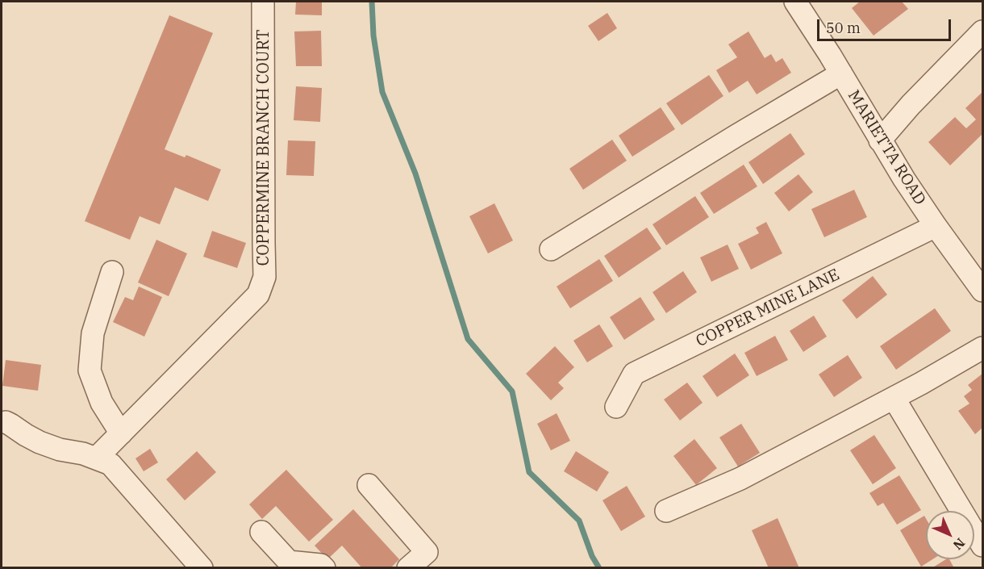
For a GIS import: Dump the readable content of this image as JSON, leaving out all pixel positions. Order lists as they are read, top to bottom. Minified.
{"streets":{"street":["COPPERMINE BRANCH COURT","MARIETTA ROAD","COPPER MINE LANE"]},"crossings":[["MARIETTA ROAD","COPPER MINE LANE"]],"scale_bar":"50 m","north":"bottom right"}
